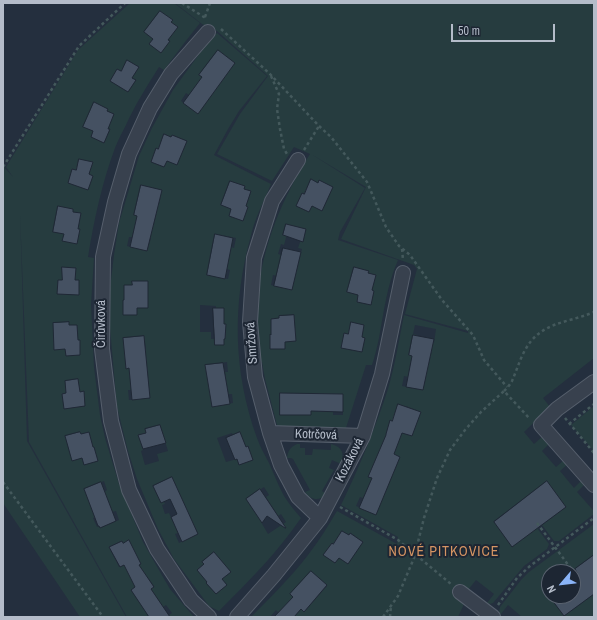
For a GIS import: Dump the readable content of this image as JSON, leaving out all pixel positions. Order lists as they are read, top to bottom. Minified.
{"streets":{"street":["Čirůvková","Smržová","Kotrčová","Kozáková"]},"crossings":[["Smržová","Kotrčová"],["Smržová","Kozáková"],["Kotrčová","Kozáková"]],"districts":["NOVÉ PITKOVICE"],"scale_bar":"50 m","north":"bottom left"}
